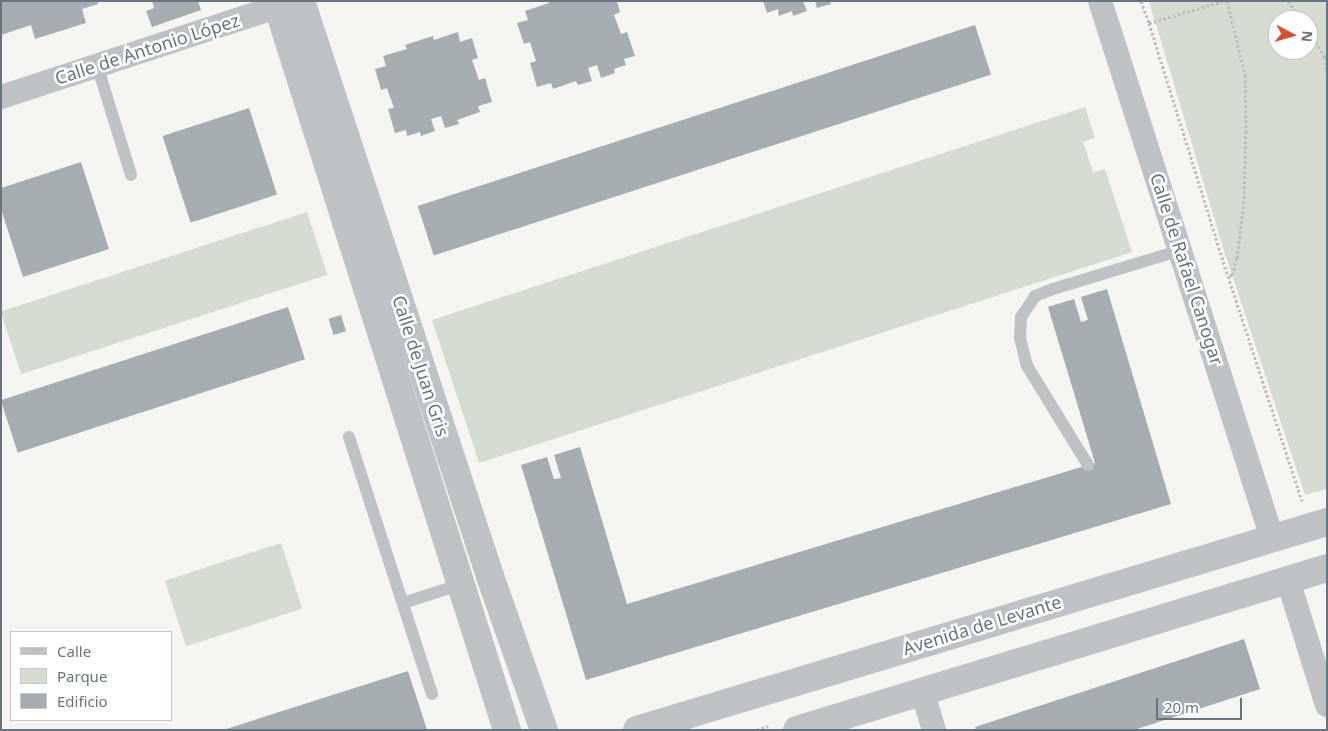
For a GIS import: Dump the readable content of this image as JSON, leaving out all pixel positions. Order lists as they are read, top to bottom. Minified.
{"streets":{"street":["Calle de Antonio López","Calle de Rafael Canogar","Calle de Juan Gris","Avenida de Levante"]},"crossings":[["Calle de Antonio López","Calle de Juan Gris"],["Calle de Rafael Canogar","Avenida de Levante"]],"legend":["Calle","Parque","Edificio"],"scale_bar":"20 m","north":"right"}
